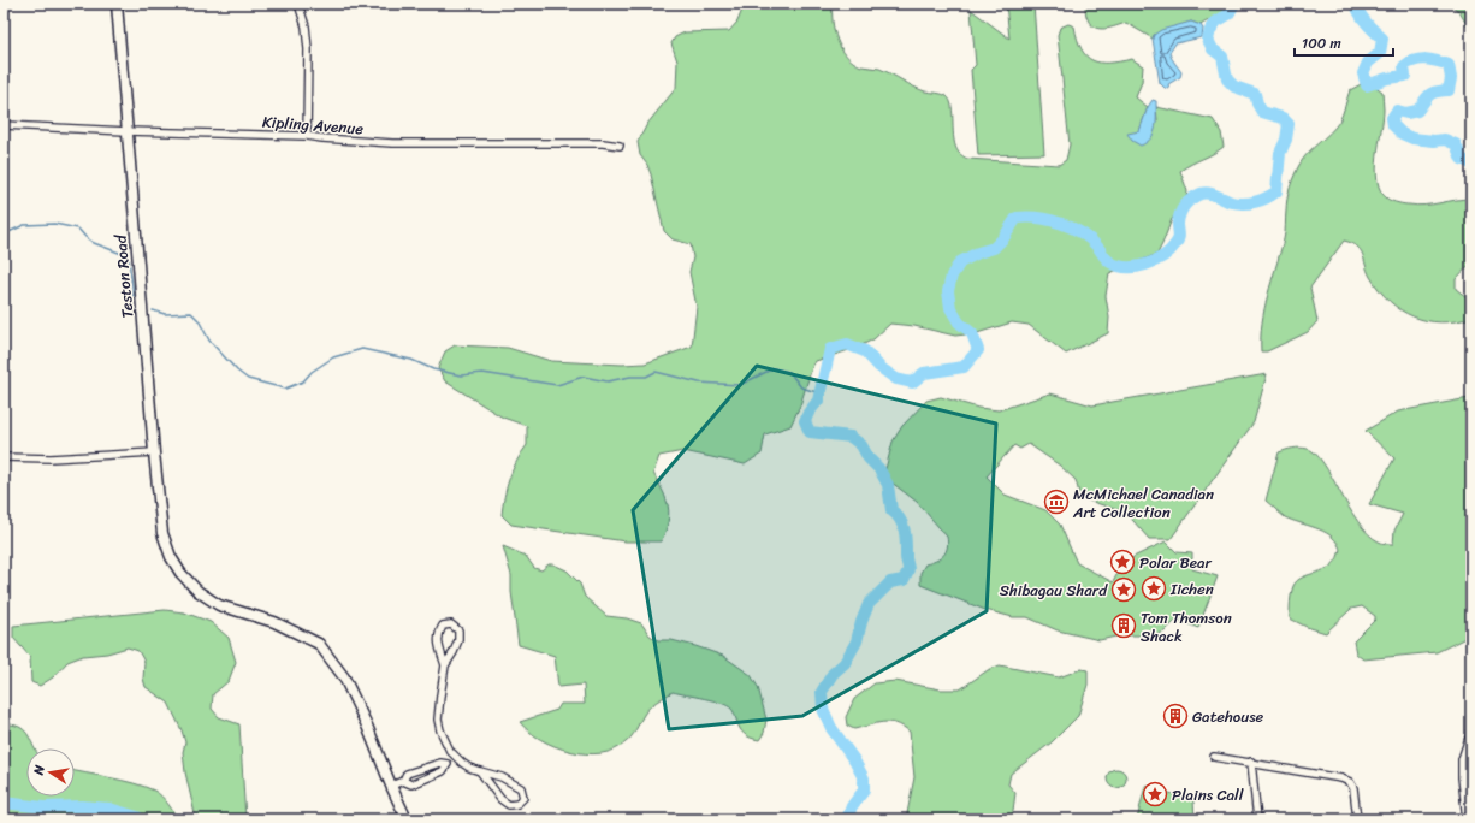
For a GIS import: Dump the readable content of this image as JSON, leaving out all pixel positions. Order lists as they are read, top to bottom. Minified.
{"streets":{"street":["Kipling Avenue","Teston Road"]},"crossings":[["Kipling Avenue","Teston Road"]],"places":{"museum":["McMichael Canadian Art Collection"],"place":["Polar Bear","Iichen","Shibagau Shard","Plains Call"],"building":["Tom Thomson Shack","Gatehouse"]},"scale_bar":"100 m","north":"left"}
